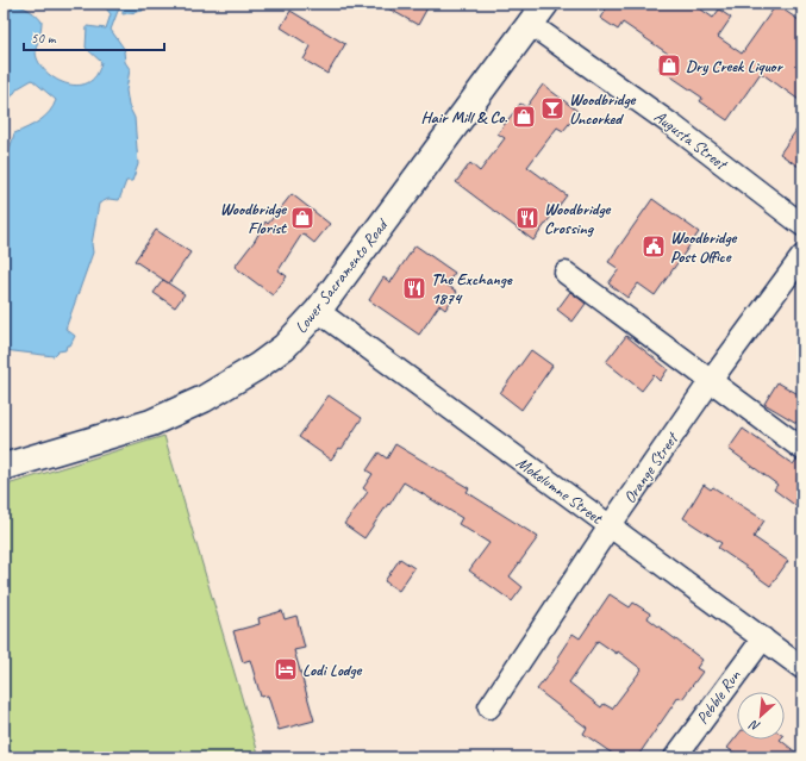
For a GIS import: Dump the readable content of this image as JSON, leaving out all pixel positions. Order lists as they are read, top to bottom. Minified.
{"streets":{"main road":["Lower Sacramento Road"],"street":["Augusta Street","Orange Street","Mokelumne Street","Pebble Run"]},"crossings":[["Augusta Street","Lower Sacramento Road"],["Lower Sacramento Road","Mokelumne Street"],["Orange Street","Mokelumne Street"],["Mokelumne Street","Pebble Run"]],"places":{"shop":["Dry Creek Liquor","Hair Mill & Co.","Woodbridge Florist"],"bar":["Woodbridge Uncorked"],"restaurant":["Woodbridge Crossing","The Exchange 1874"],"public building":["Woodbridge Post Office"],"hotel":["Lodi Lodge"]},"scale_bar":"50 m","north":"bottom left"}
